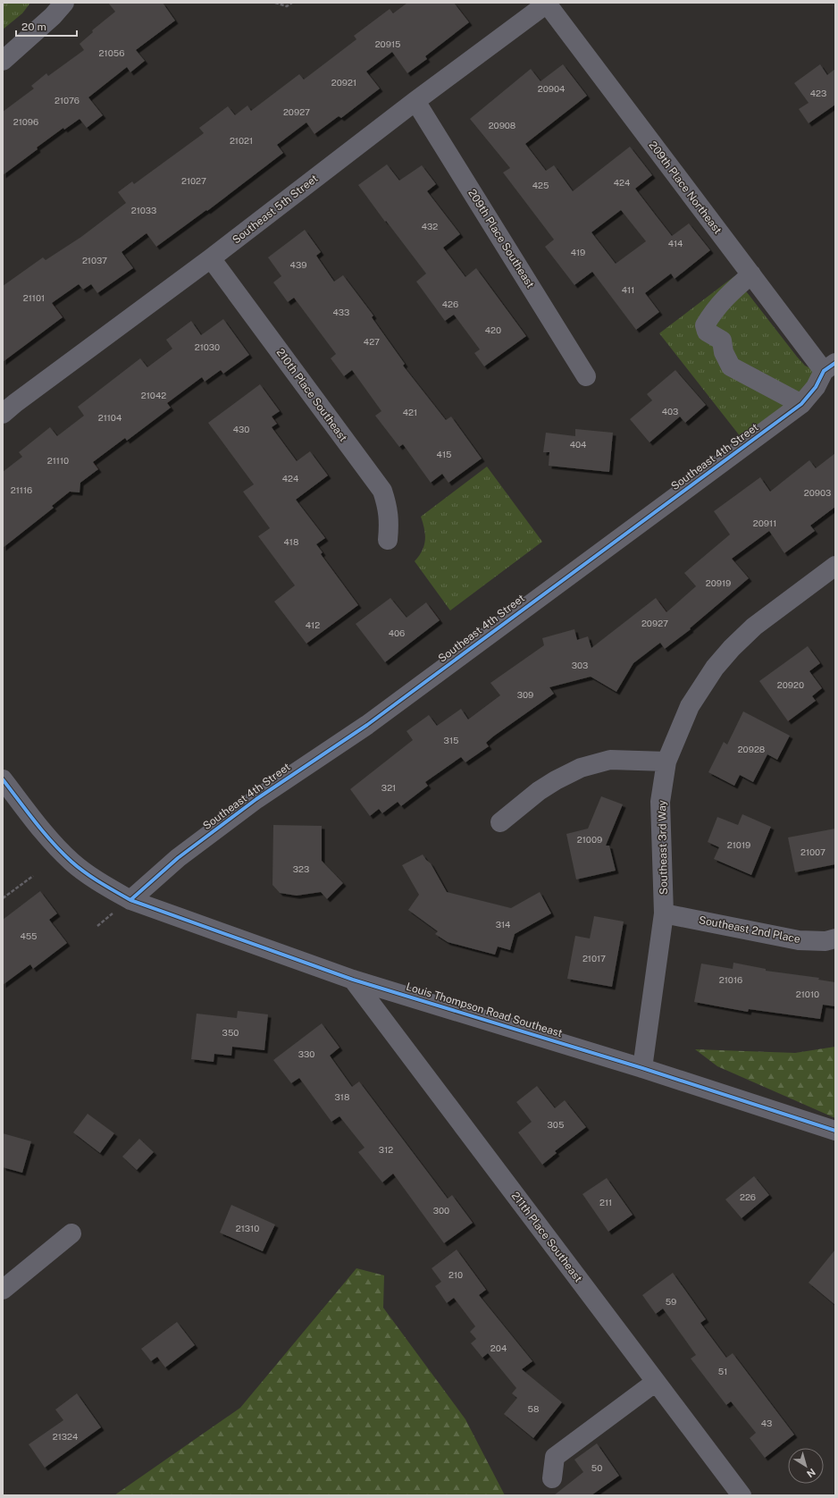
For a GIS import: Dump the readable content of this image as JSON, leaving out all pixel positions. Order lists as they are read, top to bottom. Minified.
{"streets":{"street":["209th Place Northeast","Southeast 5th Street","209th Place Southeast","210th Place Southeast","Southeast 4th Street","Southeast 3rd Way","Southeast 2nd Place","Louis Thompson Road Southeast","211th Place Southeast"]},"crossings":[["209th Place Northeast","Southeast 5th Street"],["209th Place Northeast","Southeast 4th Street"],["Southeast 5th Street","209th Place Southeast"],["Southeast 5th Street","210th Place Southeast"],["Southeast 4th Street","Louis Thompson Road Southeast"],["Southeast 3rd Way","Southeast 2nd Place"],["Southeast 3rd Way","Louis Thompson Road Southeast"],["Louis Thompson Road Southeast","211th Place Southeast"]],"house_numbers":["20915","21056","20921","20904","423","21076","20927","21096","20908","21021","21027","424","425","21033","432","414","419","21037","439","411","21101","426","433","420","427","21030","21042","403","421","21104","430","404","415","21110","424","21116","20903","20911","418","20919","20927","412","406","303","20920","309","315","20928","321","21009","21019","21007","323","314","455","21017","21016","21010","350","330","318","305","312","226","211","300","21310","210","59","204","51","58","43","21324","50"],"scale_bar":"20 m","north":"bottom right"}
